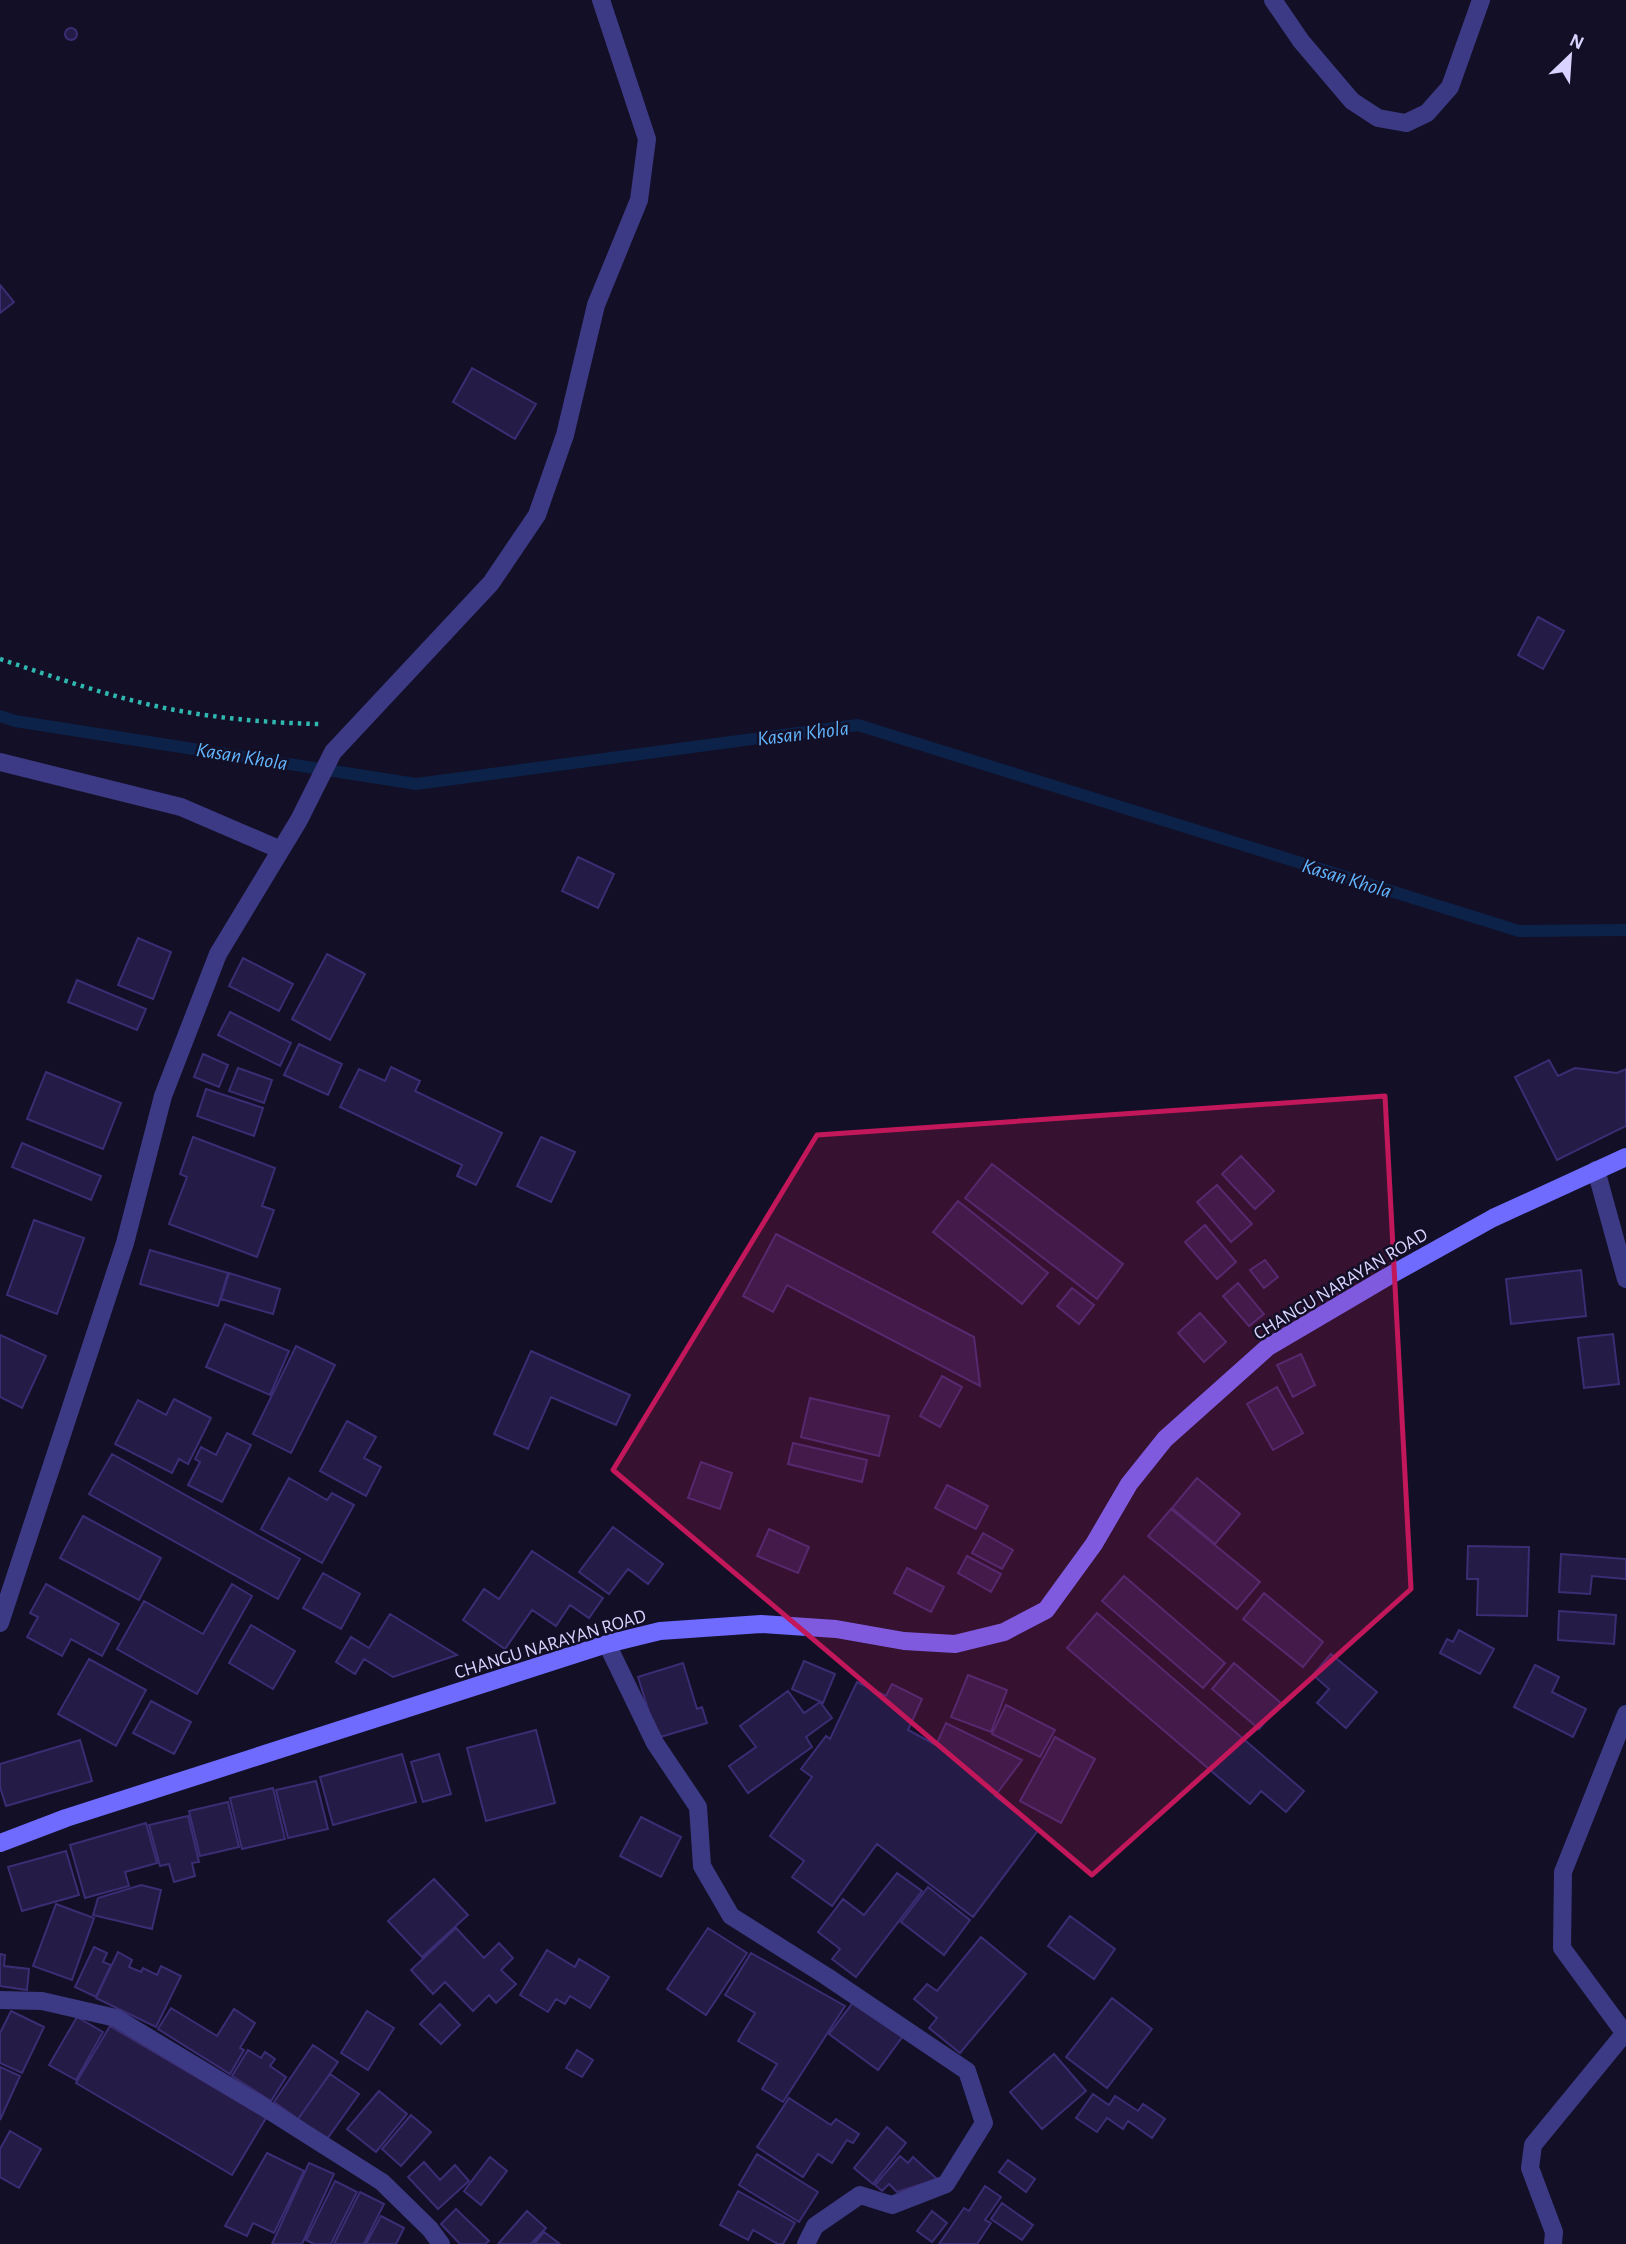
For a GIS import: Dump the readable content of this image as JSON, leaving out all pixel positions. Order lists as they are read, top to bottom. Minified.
{"streets":{"main road":["CHANGU NARAYAN ROAD"]},"water":["Kasan Khola"],"north":"top right"}
